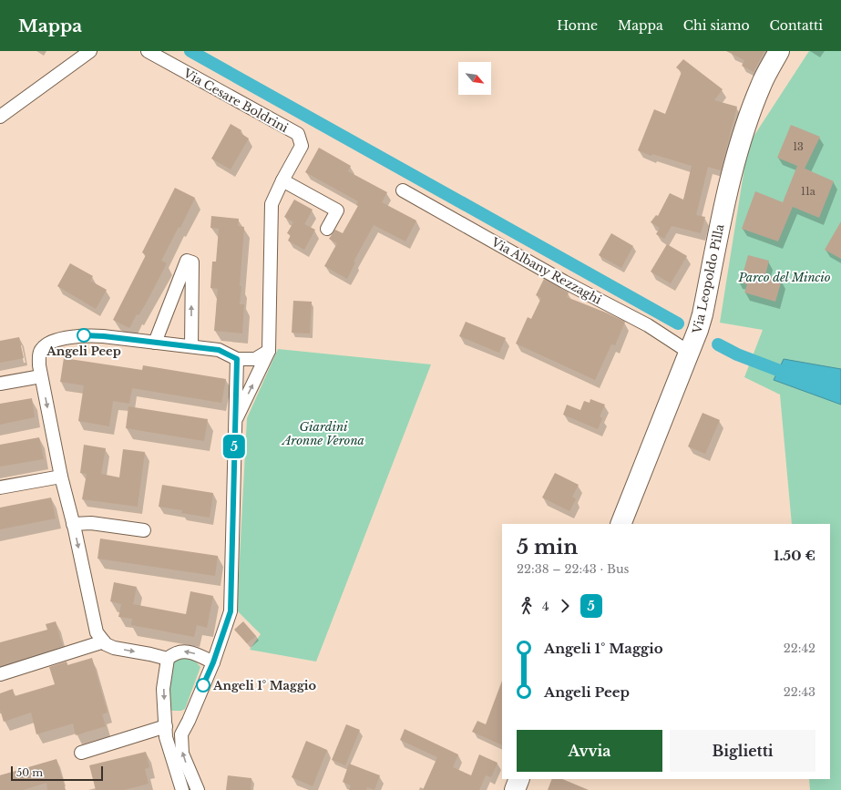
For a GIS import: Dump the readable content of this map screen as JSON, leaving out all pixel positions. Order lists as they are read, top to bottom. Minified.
{"streets":{"main road":["Via Leopoldo Pilla"],"street":["Via Cesare Boldrini","Via Albany Rezzaghi"]},"crossings":[["Via Albany Rezzaghi","Via Leopoldo Pilla"]],"parks":["Parco del Mincio","Giardini Aronne Verona"],"places":["Angeli Peep","Angeli 1° Maggio"],"lines":["bus line 5"],"house_numbers":["13","11a"],"scale_bar":"50 m","north":"bottom right","page":{"header":"Mappa","nav":["Home","Mappa","Chi siamo","Contatti"],"on_map":"5","heading":["5 min","22:38 – 22:43 · Bus","1.50 €"],"legs":["4","5"],"list":[{"name":"Angeli 1° Maggio","value":"22:42"},{"name":"Angeli Peep","value":"22:43"}],"buttons":["Avvia","Biglietti"],"scale":"50 m"}}
